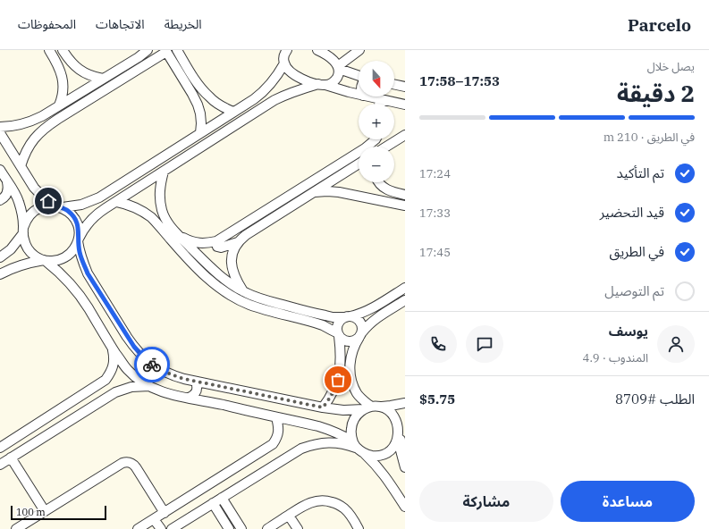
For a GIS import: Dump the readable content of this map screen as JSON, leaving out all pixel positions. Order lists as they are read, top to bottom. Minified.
{"scale_bar":"100 m","north":"bottom","page":{"header":"Parcelo","nav":["الخريطة","الاتجاهات","المحفوظات"],"heading":["2 دقيقة","يصل خلال","17:53–17:58"],"panel":["يوسف","المندوب · 4.9","الطلب #8709","$5.75"],"map_buttons":["+","−"],"bar":"في الطريق · 210 m","list":[["تم التأكيد","17:24"],["قيد التحضير","17:33"],["في الطريق","17:45"],"تم التوصيل"],"buttons":["مساعدة","مشاركة"],"scale":"100 m"}}
